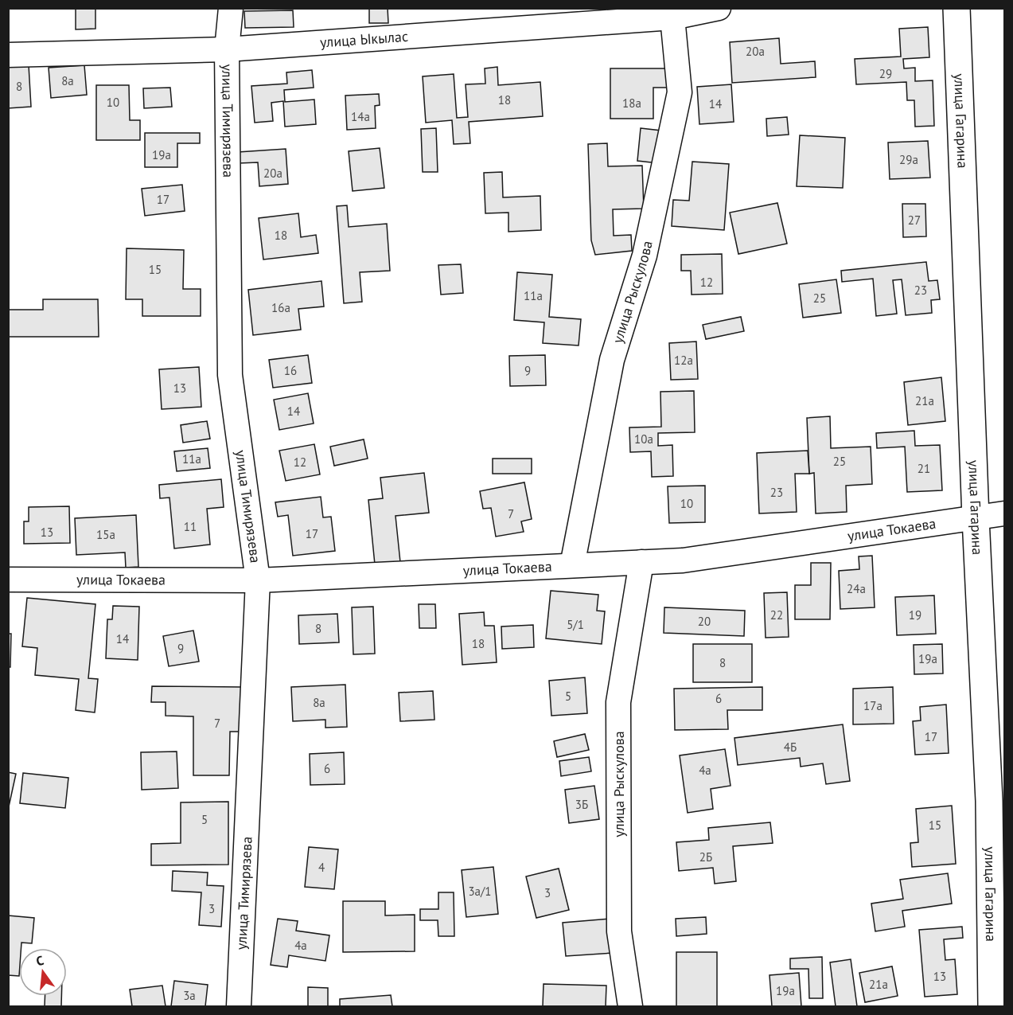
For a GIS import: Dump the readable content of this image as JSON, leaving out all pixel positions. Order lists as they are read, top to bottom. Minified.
{"streets":{"main road":["улица Гагарина"],"street":["улица Ыкылас","улица Тимирязева","улица Рыскулова","улица Токаева"]},"crossings":[["улица Ыкылас","улица Тимирязева"],["улица Ыкылас","улица Рыскулова"],["улица Гагарина","улица Токаева"],["улица Тимирязева","улица Токаева"],["улица Рыскулова","улица Токаева"]],"house_numbers":["20а","29","8а","8","18","10","18а","14","14а","19а","29а","20а","17","27","18","15","12","23","11а","25","16а","12а","16","9","13","21а","14","10а","11а","25","12","21","23","10","7","11","13","17","15а","24а","22","19","20","5/1","8","14","18","9","19а","8","5","6","8а","17а","7","17","4Б","6","4а","3Б","5","15","2Б","4","3а/1","3","3","4а","13","21а","19а","3а"],"north":"top"}
